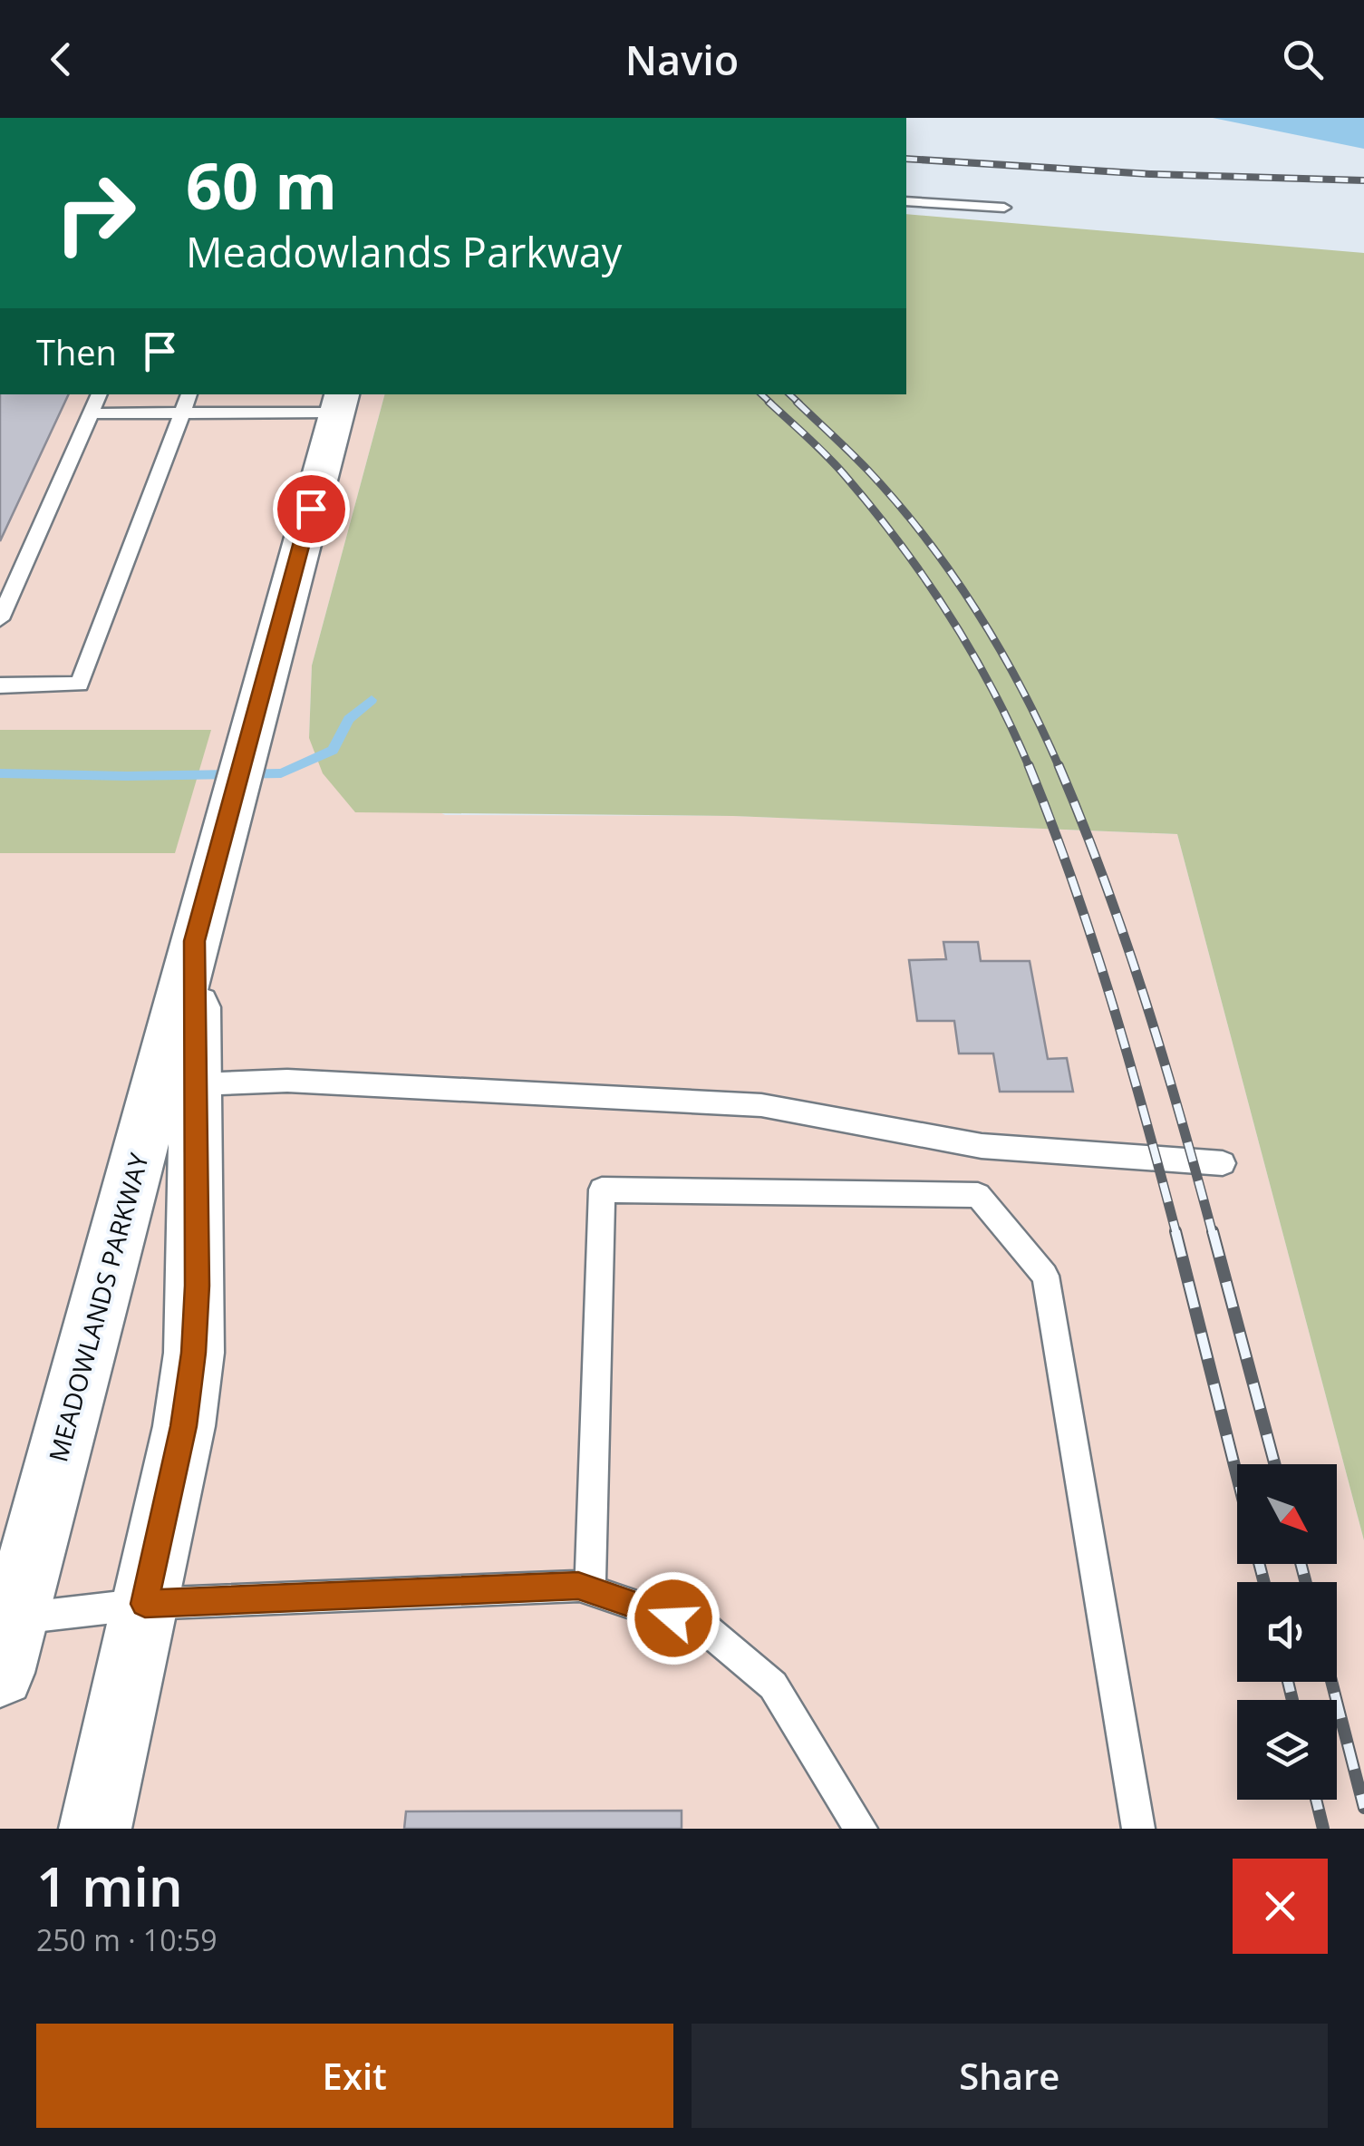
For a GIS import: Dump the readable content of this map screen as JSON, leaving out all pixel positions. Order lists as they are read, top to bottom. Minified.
{"streets":{"street":["MEADOWLANDS PARKWAY"]},"north":"bottom right","page":{"header":"Navio","turn":["60 m","Meadowlands Parkway"],"then":"Then","heading":["1 min","250 m · 10:59"],"buttons":["Exit","Share"]}}
